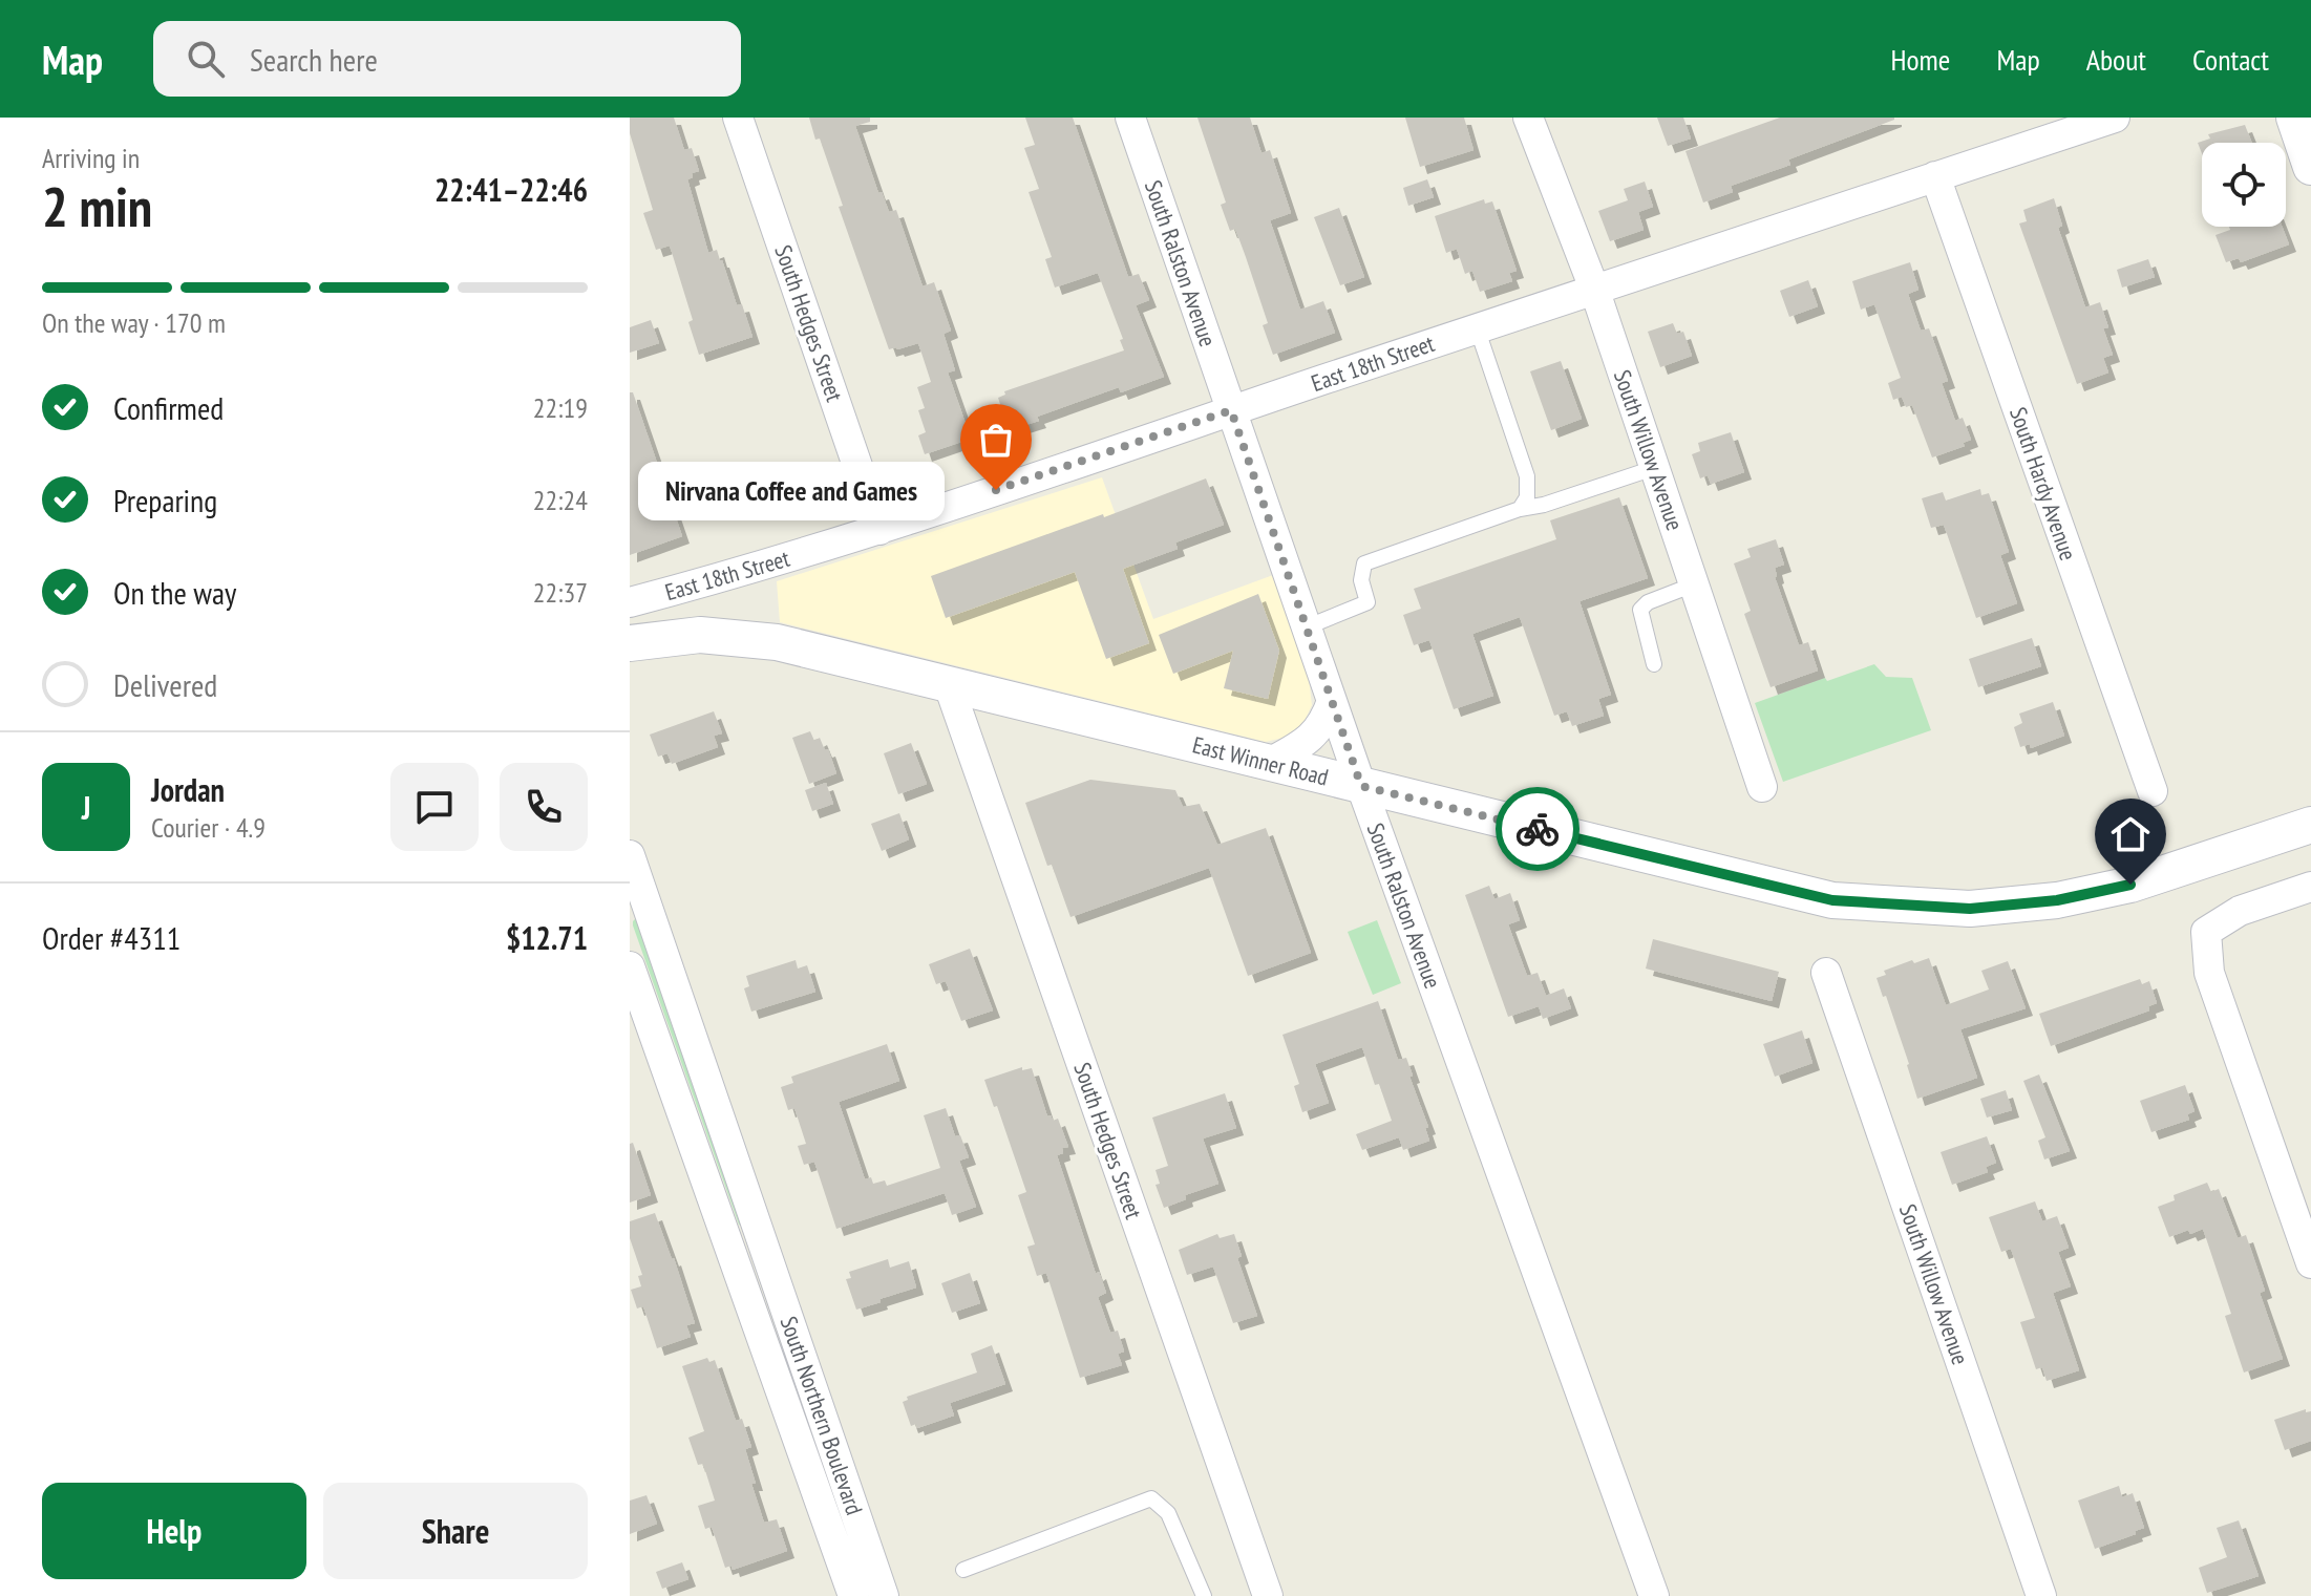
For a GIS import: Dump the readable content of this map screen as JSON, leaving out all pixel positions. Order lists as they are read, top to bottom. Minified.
{"streets":{"street":["South Ralston Avenue","South Hedges Street","East 18th Street","South Willow Avenue","South Hardy Avenue","East Winner Road","South Northern Boulevard"]},"crossings":[["South Ralston Avenue","East 18th Street"],["South Ralston Avenue","East Winner Road"],["South Hedges Street","East 18th Street"],["South Hedges Street","East Winner Road"],["East 18th Street","South Willow Avenue"],["East 18th Street","South Hardy Avenue"]],"places":["Nirvana Coffee and Games"],"page":{"header":"Map","search":"Search here","nav":["Home","Map","About","Contact"],"heading":["2 min","Arriving in","22:41–22:46"],"panel":["Jordan","Courier · 4.9","Order #4311","$12.71"],"bar":"On the way · 170 m","list":[["Confirmed","22:19"],["Preparing","22:24"],["On the way","22:37"],"Delivered"],"bubble":"Nirvana Coffee and Games","round":"J","buttons":["Help","Share"]}}
